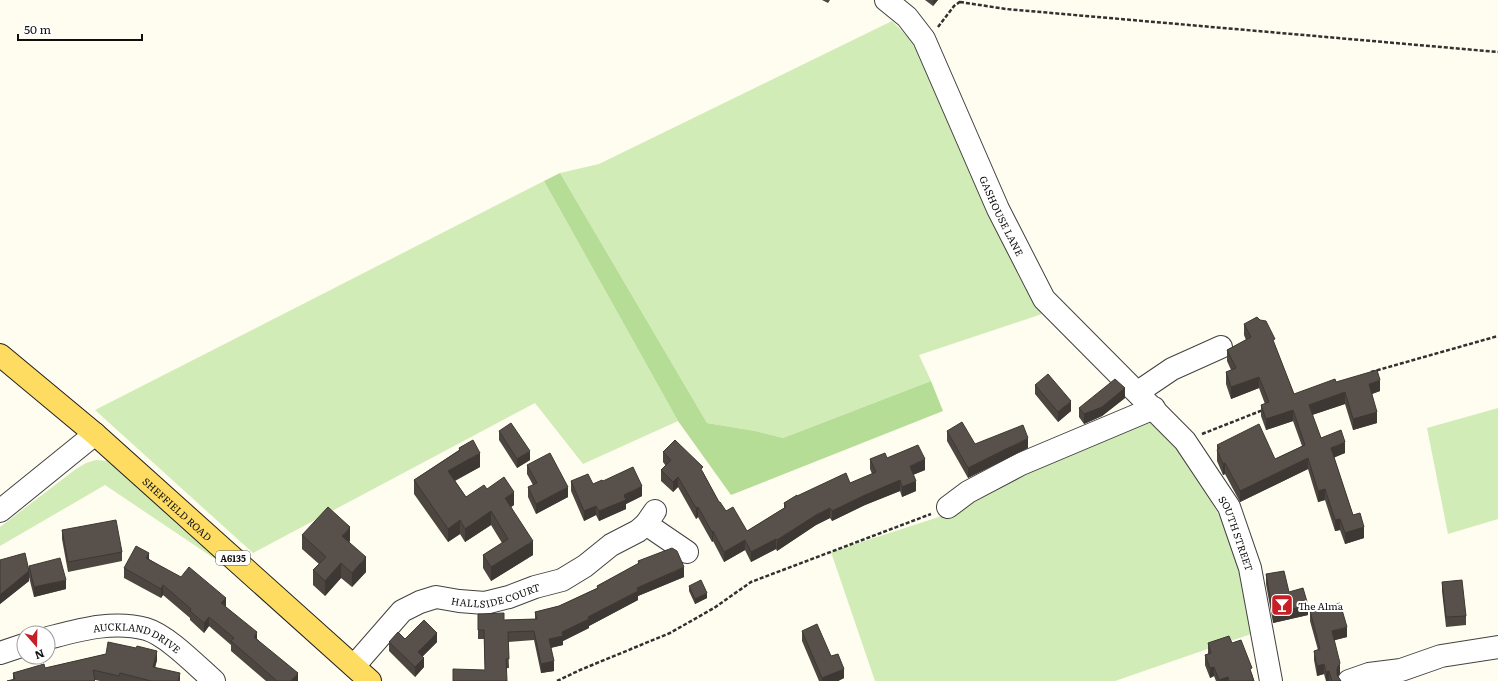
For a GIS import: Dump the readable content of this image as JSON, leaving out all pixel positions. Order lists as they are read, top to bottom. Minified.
{"streets":{"main road":["SHEFFIELD ROAD","A6135"],"street":["GASHOUSE LANE","SOUTH STREET","HALLSIDE COURT","AUCKLAND DRIVE"]},"crossings":[["GASHOUSE LANE","SOUTH STREET"],["SHEFFIELD ROAD","HALLSIDE COURT"]],"places":{"bar":["The Alma"]},"scale_bar":"50 m","north":"bottom"}
